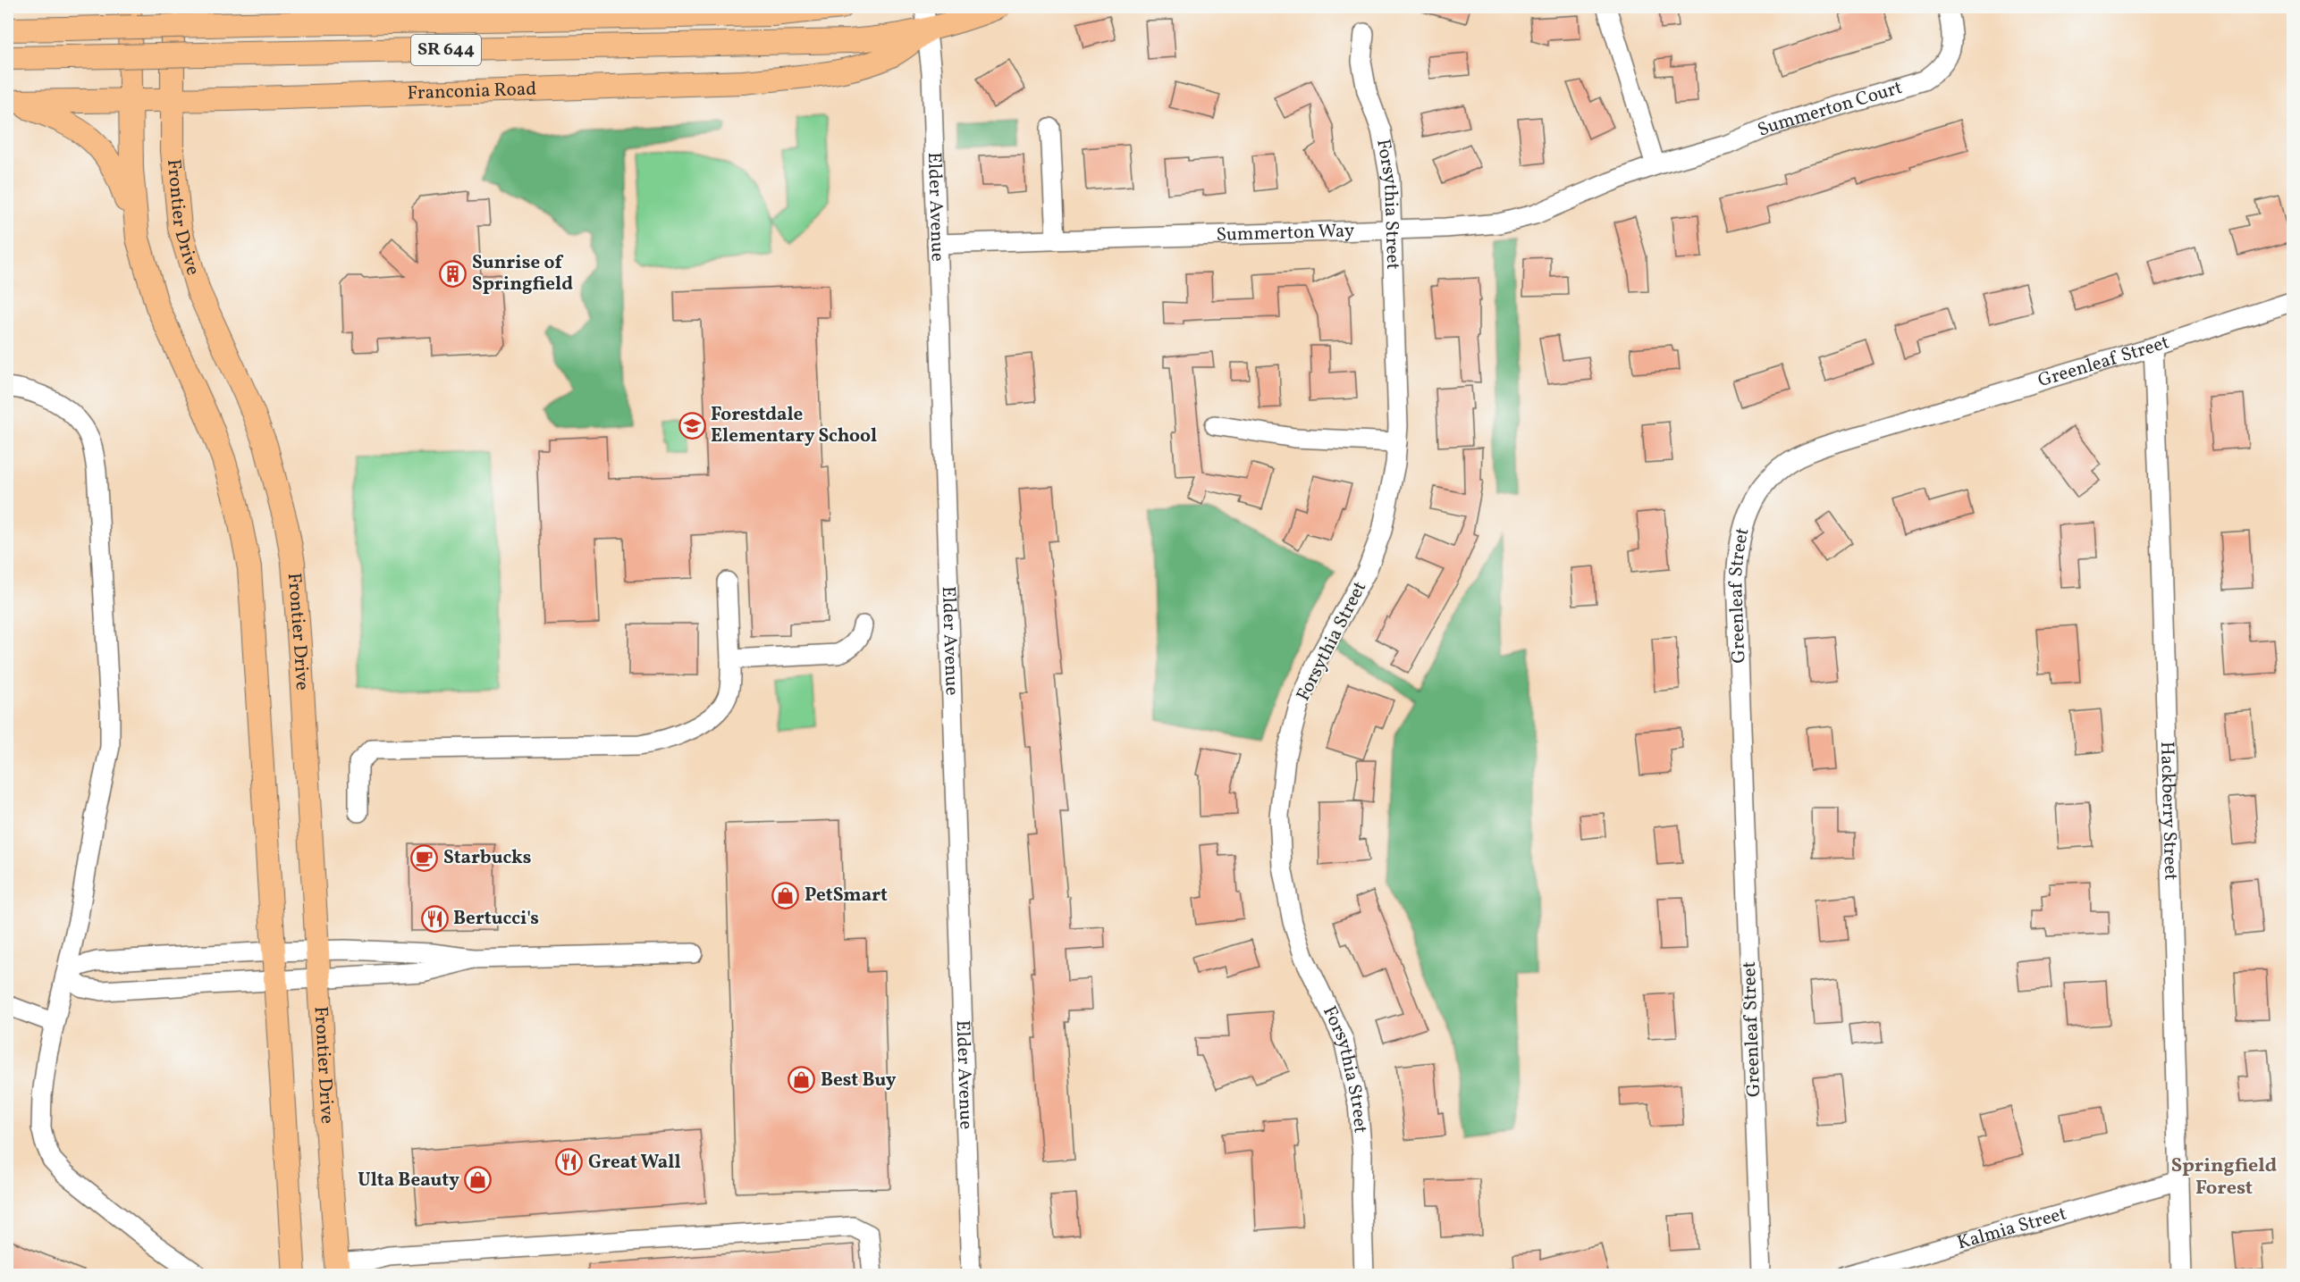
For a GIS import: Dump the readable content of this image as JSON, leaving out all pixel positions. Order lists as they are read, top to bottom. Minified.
{"streets":{"main road":["SR 644","Franconia Road","Frontier Drive"],"street":["Summerton Court","Forsythia Street","Elder Avenue","Summerton Way","Greenleaf Street","Hackberry Street","Kalmia Street"]},"crossings":[["Franconia Road","Elder Avenue"],["Franconia Road","Frontier Drive"],["Summerton Court","Summerton Way"],["Forsythia Street","Summerton Way"],["Elder Avenue","Summerton Way"],["Greenleaf Street","Hackberry Street"],["Hackberry Street","Kalmia Street"]],"districts":["Springfield Forest"],"places":{"building":["Sunrise of Springfield"],"school or university":["Forestdale Elementary School"],"cafe":["Starbucks"],"shop":["PetSmart","Best Buy","Ulta Beauty"],"restaurant":["Bertucci's","Great Wall"]}}
